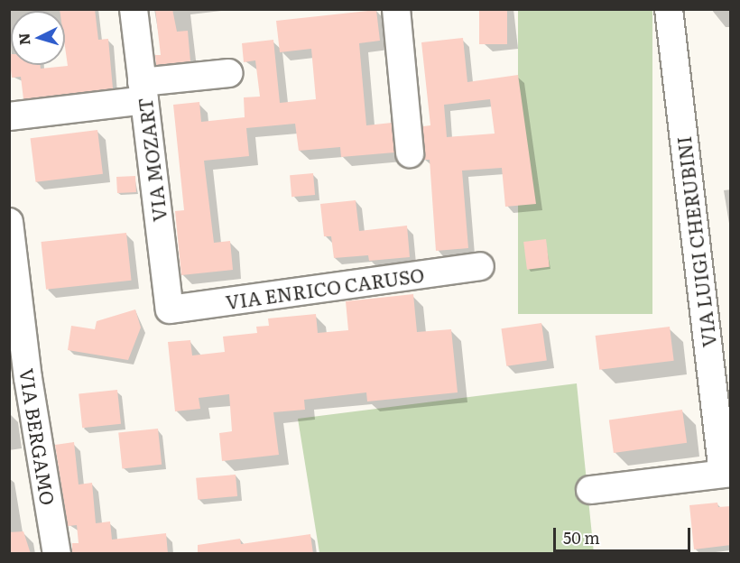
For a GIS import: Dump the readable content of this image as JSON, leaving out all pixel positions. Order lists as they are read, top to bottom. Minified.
{"streets":{"street":["VIA MOZART","VIA LUIGI CHERUBINI","VIA ENRICO CARUSO","VIA BERGAMO"]},"crossings":[["VIA MOZART","VIA ENRICO CARUSO"]],"scale_bar":"50 m","north":"left"}
